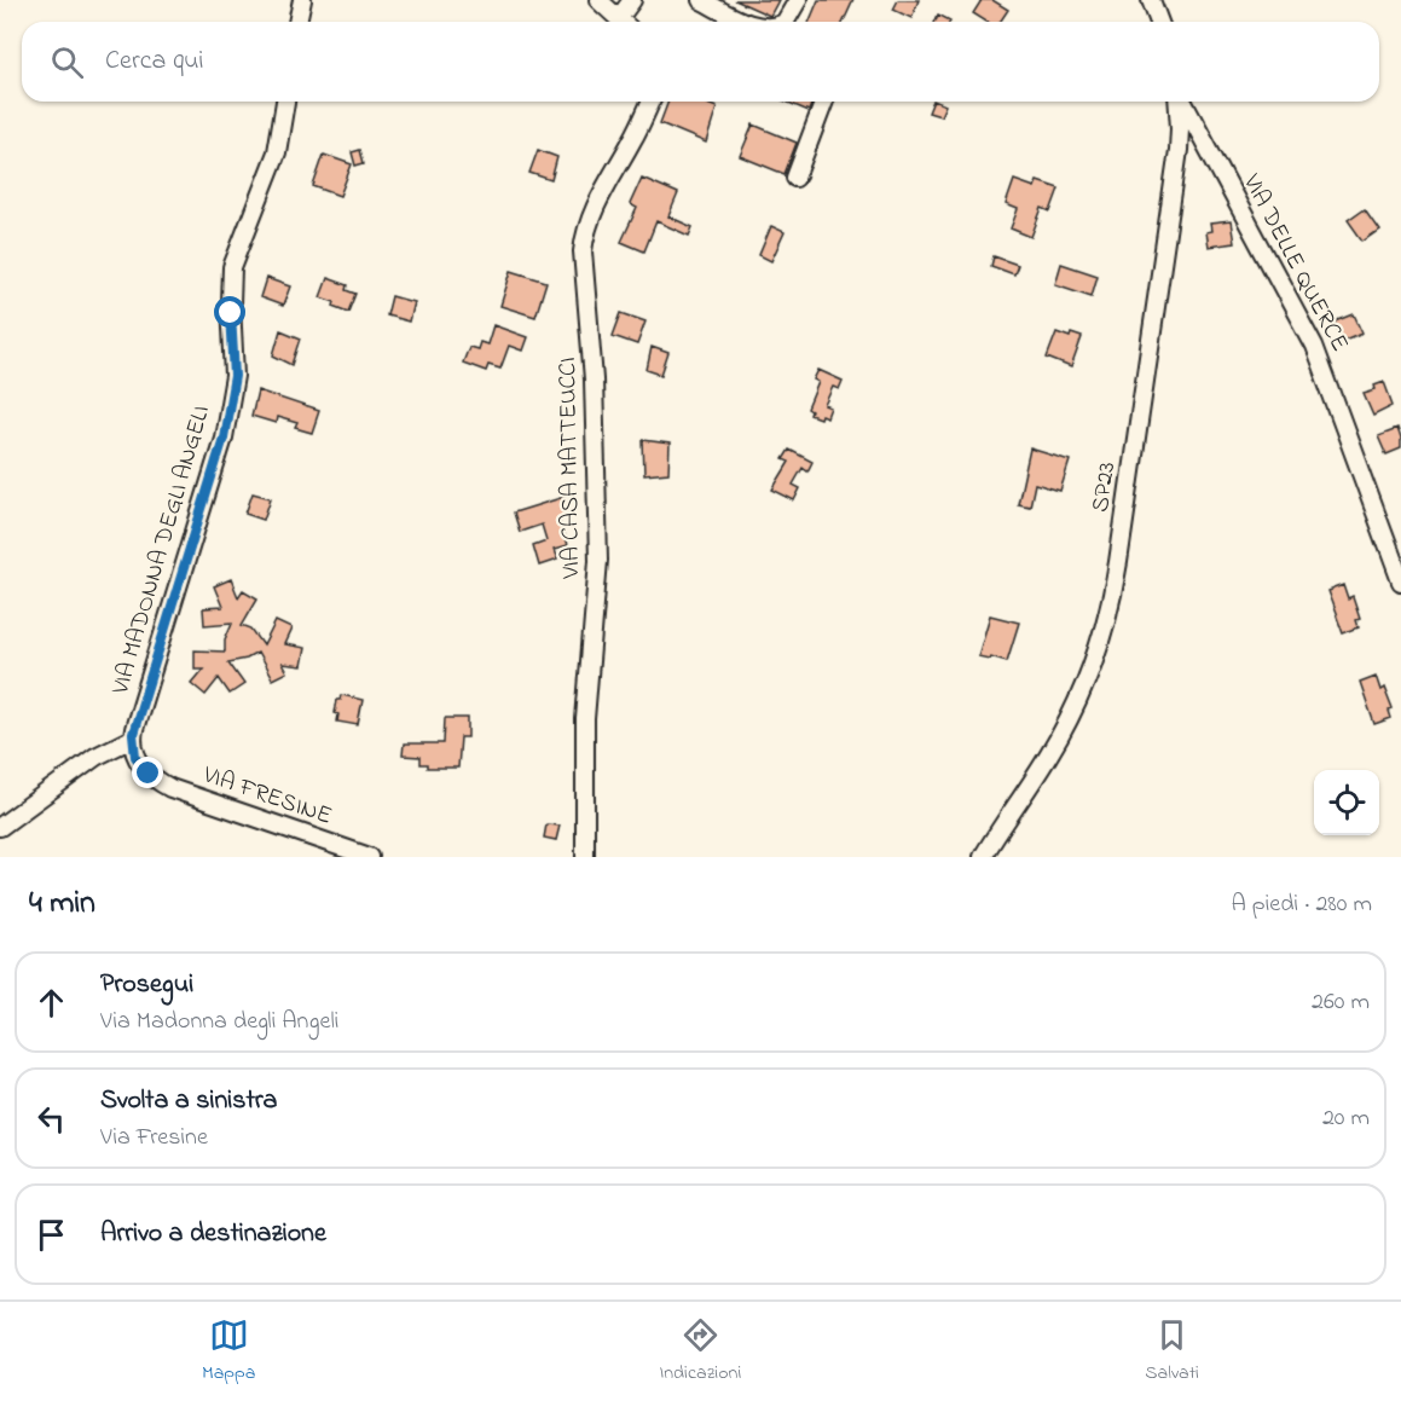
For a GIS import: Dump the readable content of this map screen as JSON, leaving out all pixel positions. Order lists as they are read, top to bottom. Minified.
{"streets":{"street":["VIA DELLE QUERCE","VIA CASA MATTEUCCI","SP23","VIA MADONNA DEGLI ANGELI","VIA FRESINE"]},"crossings":[["VIA MADONNA DEGLI ANGELI","VIA FRESINE"]],"page":{"search":"Cerca qui","heading":["4 min","A piedi · 280 m"],"list":[["Prosegui","Via Madonna degli Angeli","260 m"],["Svolta a sinistra","Via Fresine","20 m"],"Arrivo a destinazione"],"nav":["Mappa","Indicazioni","Salvati"]}}
